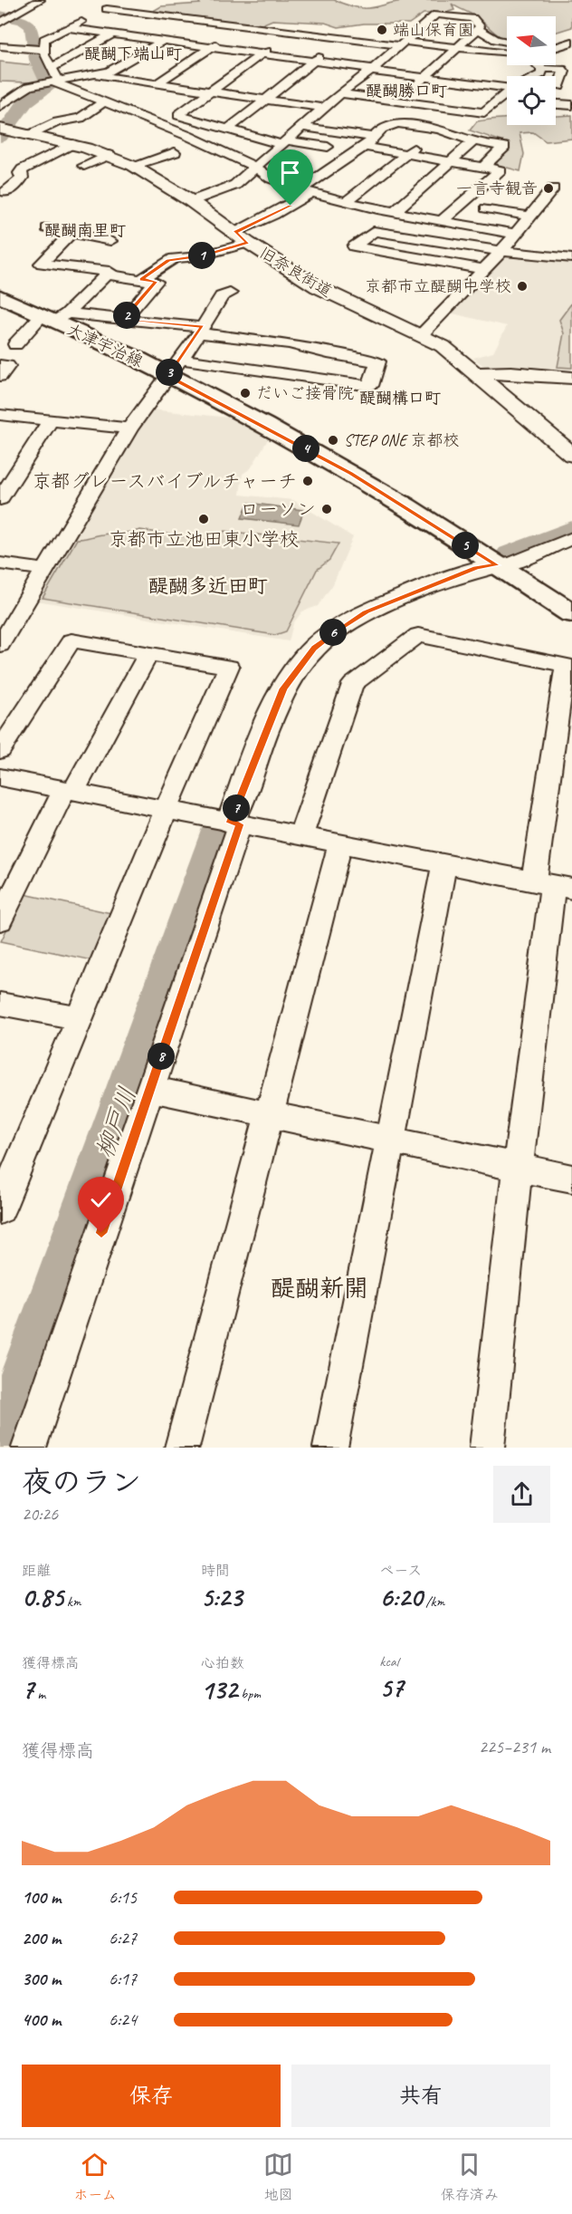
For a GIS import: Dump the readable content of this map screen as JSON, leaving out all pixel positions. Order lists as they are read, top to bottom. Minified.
{"streets":{"main road":["大津宇治線"],"street":["旧奈良街道"]},"districts":["醍醐下端山町","醍醐勝口町","醍醐南里町","醍醐構口町","醍醐多近田町","醍醐新開"],"water":["柳戸川"],"places":["端山保育園","一言寺観音","京都市立醍醐中学校","だいご接骨院","STEP ONE 京都校","京都グレースバイブルチャーチ","ローソン","京都市立池田東小学校"],"north":"left","page":{"pins":["1","2","3","4","5","6","7","8"],"heading":["夜のラン","20:26"],"stats":[["距離","0.85 km"],["時間","5:23"],["ペース","6:20 /km"],["獲得標高","7 m"],["心拍数","132 bpm"],["kcal","57"]],"chart":["獲得標高","225–231 m"],"list":[{"name":"100 m","note":"6:15"},{"name":"200 m","note":"6:27"},{"name":"300 m","note":"6:17"},{"name":"400 m","note":"6:24"}],"buttons":["保存","共有"],"tabs":["ホーム","地図","保存済み"]}}
